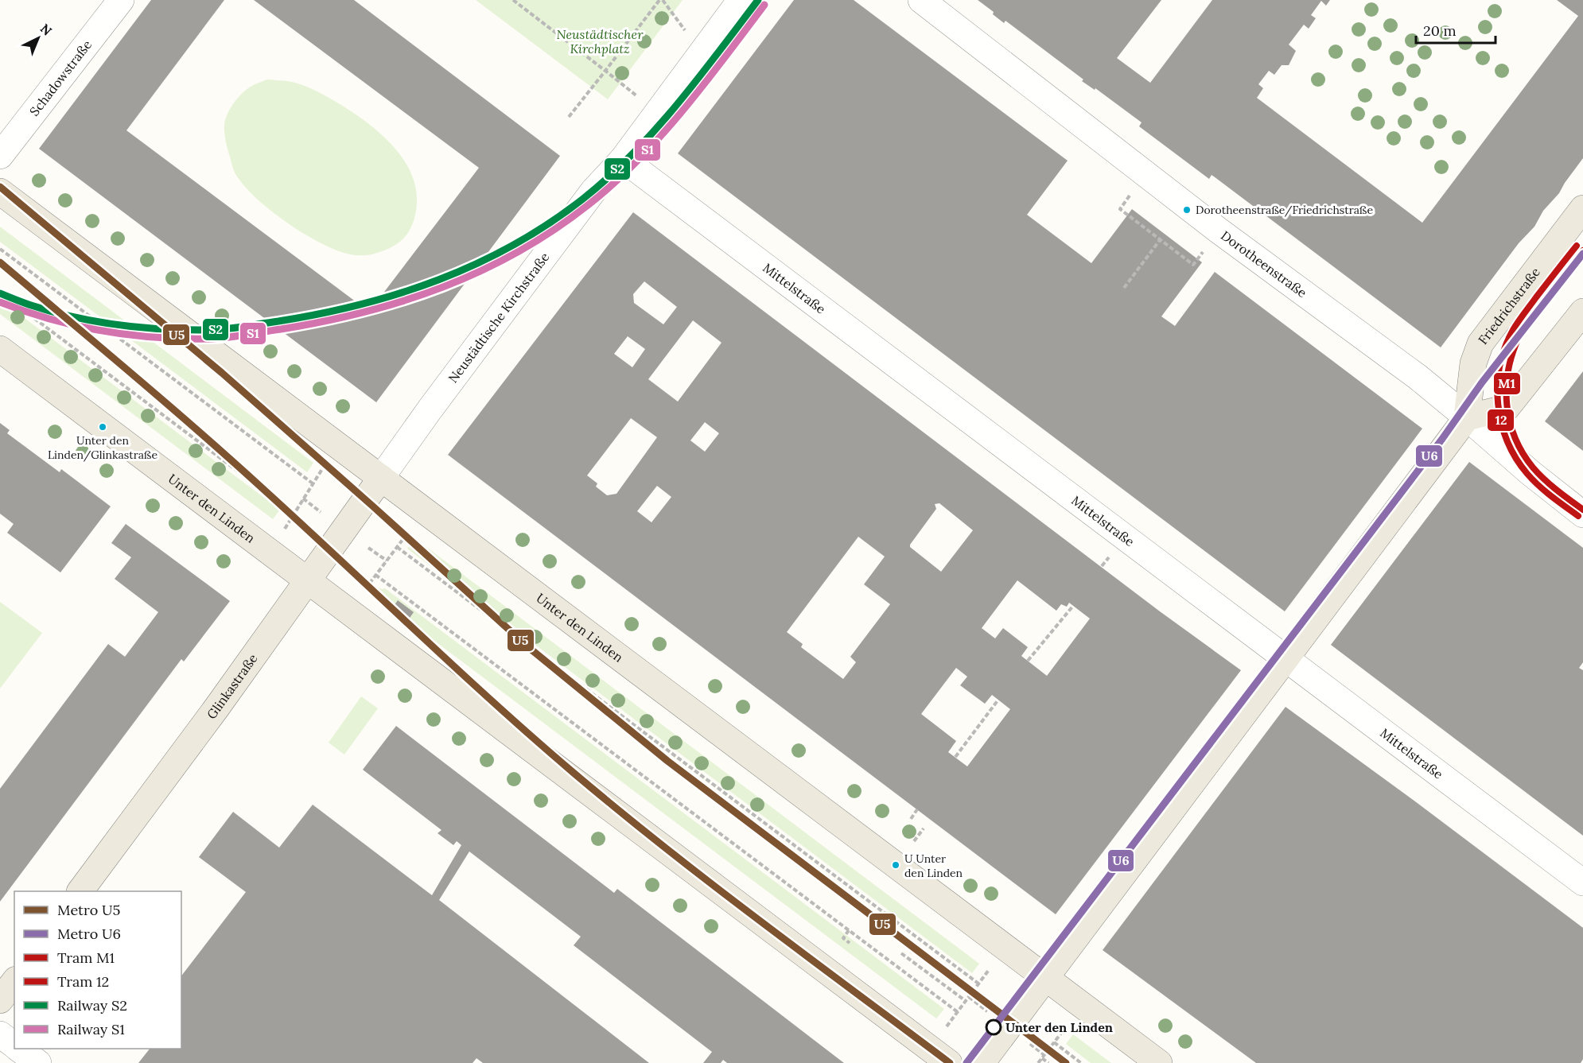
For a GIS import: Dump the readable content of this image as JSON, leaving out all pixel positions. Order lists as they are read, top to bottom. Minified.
{"streets":{"main road":["Friedrichstraße","Unter den Linden","Glinkastraße"],"street":["Schadowstraße","Dorotheenstraße","Mittelstraße","Neustädtische Kirchstraße"]},"crossings":[["Dorotheenstraße","Friedrichstraße"],["Mittelstraße","Neustädtische Kirchstraße"],["Neustädtische Kirchstraße","Unter den Linden"],["Neustädtische Kirchstraße","Glinkastraße"],["Unter den Linden","Glinkastraße"]],"parks":["Neustädtischer Kirchplatz"],"places":["Dorotheenstraße/Friedrichstraße","Unter den Linden/Glinkastraße","U Unter den Linden","Unter den Linden"],"lines":["rail line S2","rail line S1","metro line U5","tram line 12","tram line M1","metro line U6"],"legend":["Metro U5","Metro U6","Tram M1","Tram 12","Railway S2","Railway S1"],"scale_bar":"20 m","north":"top right"}
